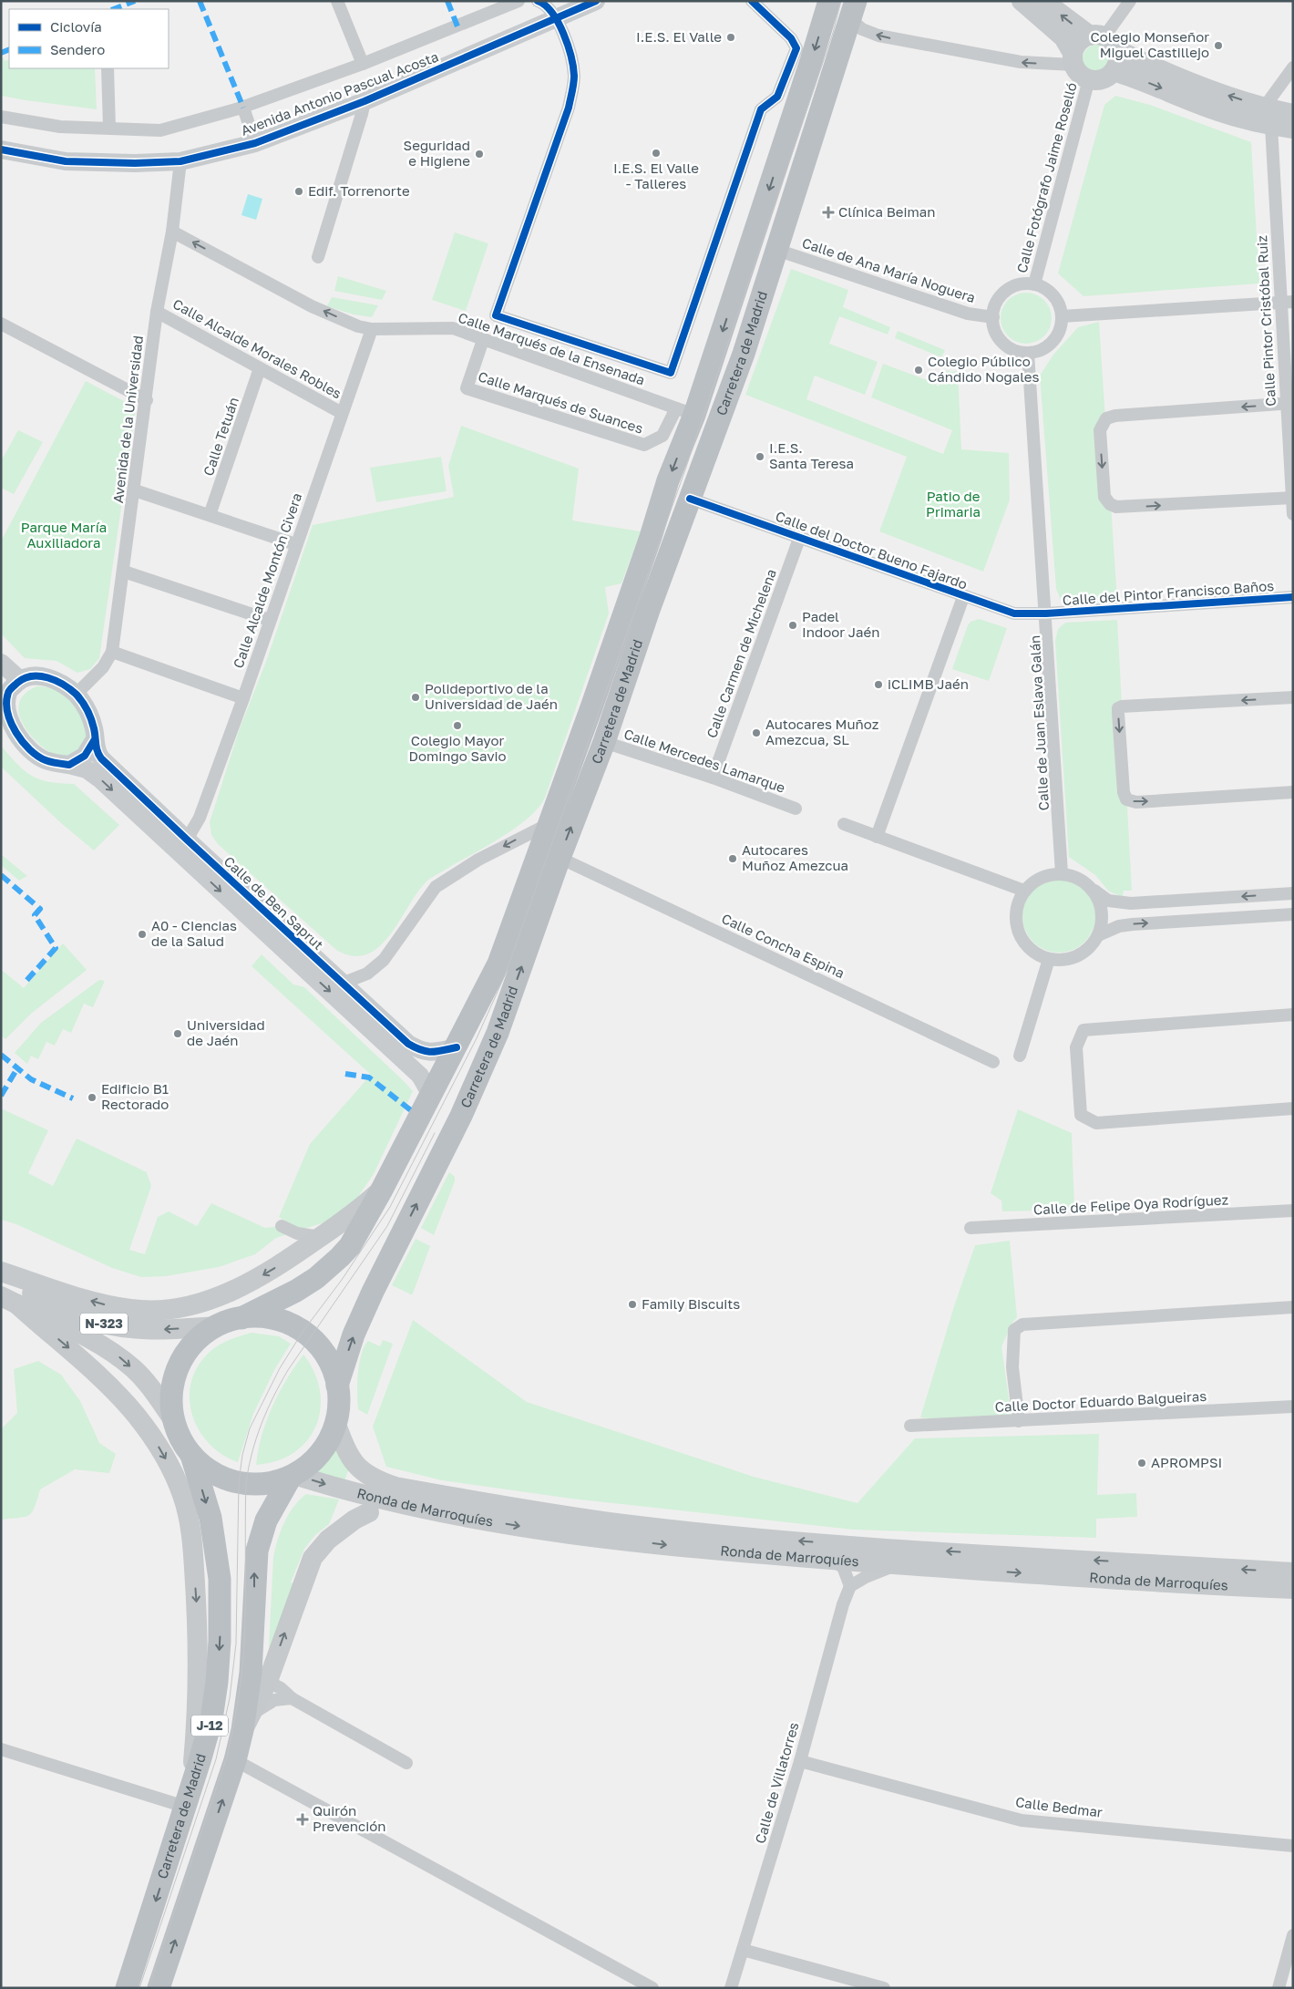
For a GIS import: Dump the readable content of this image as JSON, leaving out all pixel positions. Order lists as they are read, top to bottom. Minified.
{"streets":{"highway":["Carretera de Madrid","J-12"],"main road":["N-323","Ronda de Marroquíes"],"street":["Avenida Antonio Pascual Acosta","Calle Fotógrafo Jaime Roselló","Calle de Ana María Noguera","Calle Pintor Cristóbal Ruiz","Calle Alcalde Morales Robles","Calle Marqués de la Ensenada","Calle Marqués de Suances","Avenida de la Universidad","Calle Tetuán","Calle del Doctor Bueno Fajardo","Calle Alcalde Montón Civera","Calle del Pintor Francisco Baños","Calle Carmen de Michelena","Calle de Juan Eslava Galán","Calle Mercedes Lamarque","Calle de Ben Saprut","Calle Concha Espina","Calle de Felipe Oya Rodríguez","Calle Doctor Eduardo Balgueiras","Calle de Villatorres","Calle Bedmar"]},"crossings":[["Avenida Antonio Pascual Acosta","Avenida de la Universidad"],["Calle Fotógrafo Jaime Roselló","Calle de Ana María Noguera"],["Calle Fotógrafo Jaime Roselló","Calle de Juan Eslava Galán"],["Calle de Ana María Noguera","Carretera de Madrid"],["Calle de Ana María Noguera","Calle de Juan Eslava Galán"],["Calle Alcalde Morales Robles","Avenida de la Universidad"],["Calle Alcalde Morales Robles","Calle Tetuán"],["Calle Alcalde Morales Robles","Calle Alcalde Montón Civera"],["Calle Marqués de la Ensenada","Carretera de Madrid"],["Calle Marqués de la Ensenada","Calle Marqués de Suances"],["Calle Marqués de la Ensenada","Avenida de la Universidad"],["Calle Marqués de la Ensenada","Calle Alcalde Montón Civera"],["Carretera de Madrid","Calle Marqués de Suances"],["Carretera de Madrid","Calle del Doctor Bueno Fajardo"],["Carretera de Madrid","Calle Mercedes Lamarque"],["Carretera de Madrid","Calle de Ben Saprut"],["Carretera de Madrid","Calle Concha Espina"],["Avenida de la Universidad","Calle de Ben Saprut"],["Calle del Doctor Bueno Fajardo","Calle del Pintor Francisco Baños"],["Calle del Doctor Bueno Fajardo","Calle Carmen de Michelena"],["Calle del Doctor Bueno Fajardo","Calle de Juan Eslava Galán"],["Calle Alcalde Montón Civera","Calle de Ben Saprut"],["Calle del Pintor Francisco Baños","Calle de Juan Eslava Galán"],["Calle Carmen de Michelena","Calle Mercedes Lamarque"],["Ronda de Marroquíes","J-12"],["Calle de Villatorres","Calle Bedmar"]],"one_way":["Calle Marqués de la Ensenada"],"parks":["Patio de Primaria","Parque María Auxiliadora"],"places":{"other":["I.E.S. El Valle","Colegio Monseñor Miguel Castillejo","I.E.S. El Valle - Talleres","Seguridad e Higiene","Edif. Torrenorte","Colegio Público Cándido Nogales","I.E.S. Santa Teresa","Padel Indoor Jaén","iCLIMB Jaén","Polideportivo de la Universidad de Jaén","Colegio Mayor Domingo Savio","Autocares Muñoz Amezcua, SL","Autocares Muñoz Amezcua","A0 - CIencias de la Salud","Universidad de Jaén","Edificio B1 Rectorado","Family Biscuits","APROMPSI"],"health":["Clínica Beiman","Quirón Prevención"]},"legend":["Ciclovía","Sendero"]}
